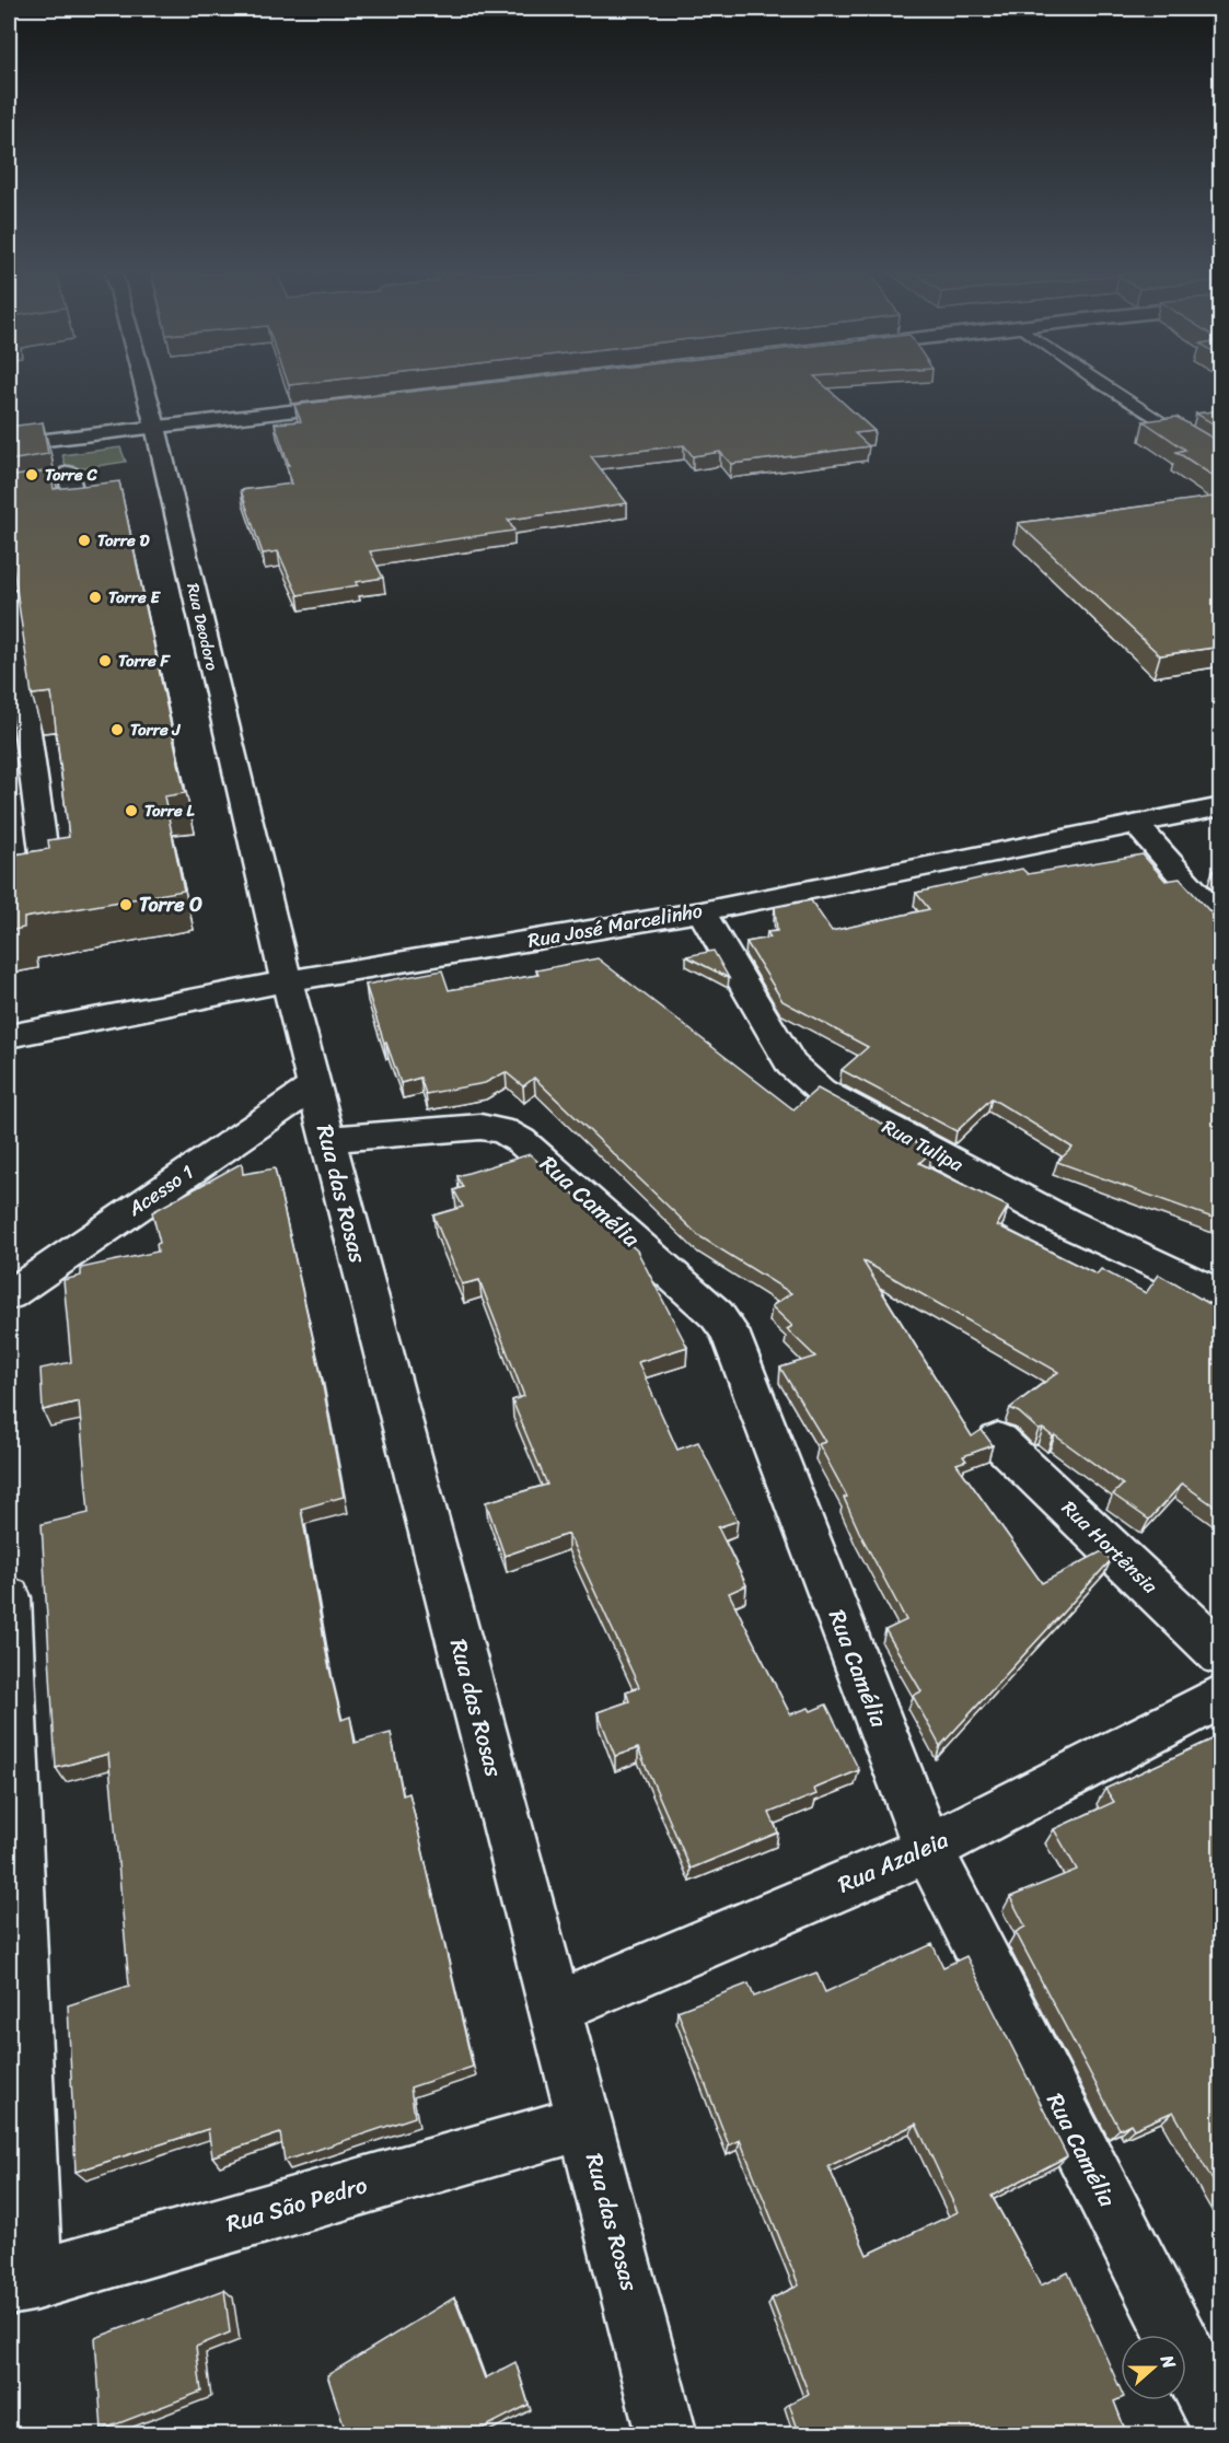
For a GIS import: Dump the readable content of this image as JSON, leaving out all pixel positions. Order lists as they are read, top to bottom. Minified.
{"streets":{"street":["Rua Deodoro","Rua José Marcelinho","Rua Tulipa","Acesso 1","Rua das Rosas","Rua Camélia","Rua Hortênsia","Rua Azaleia","Rua São Pedro"]},"crossings":[["Rua Deodoro","Rua José Marcelinho"],["Rua Deodoro","Rua das Rosas"],["Rua José Marcelinho","Rua Tulipa"],["Rua José Marcelinho","Rua das Rosas"],["Acesso 1","Rua das Rosas"],["Rua das Rosas","Rua Camélia"],["Rua das Rosas","Rua Azaleia"],["Rua das Rosas","Rua São Pedro"],["Rua Camélia","Rua Azaleia"]],"places":["Torre C","Torre D","Torre E","Torre F","Torre J","Torre L","Torre O"],"north":"right"}
